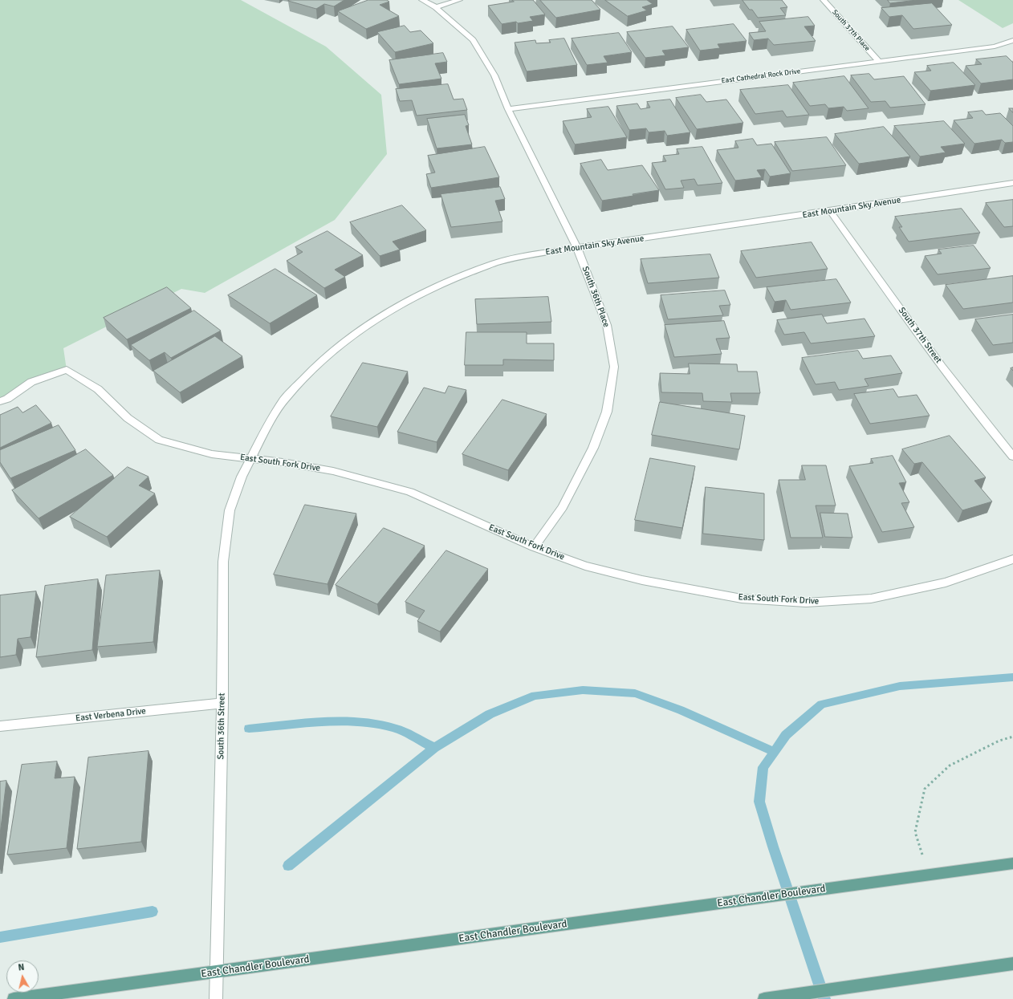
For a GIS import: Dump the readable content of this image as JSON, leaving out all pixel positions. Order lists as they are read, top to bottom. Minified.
{"streets":{"main road":["East Chandler Boulevard"],"street":["South 37th Place","East Cathedral Rock Drive","East Mountain Sky Avenue","South 36th Place","South 37th Street","East South Fork Drive","East Verbena Drive","South 36th Street"]},"crossings":[["South 37th Place","East Cathedral Rock Drive"],["East Cathedral Rock Drive","South 36th Place"],["East Mountain Sky Avenue","South 36th Place"],["East Mountain Sky Avenue","South 37th Street"],["East Mountain Sky Avenue","East South Fork Drive"],["East Mountain Sky Avenue","South 36th Street"],["South 36th Place","East South Fork Drive"],["East South Fork Drive","South 36th Street"],["East Verbena Drive","South 36th Street"],["South 36th Street","East Chandler Boulevard"]],"north":"top"}
